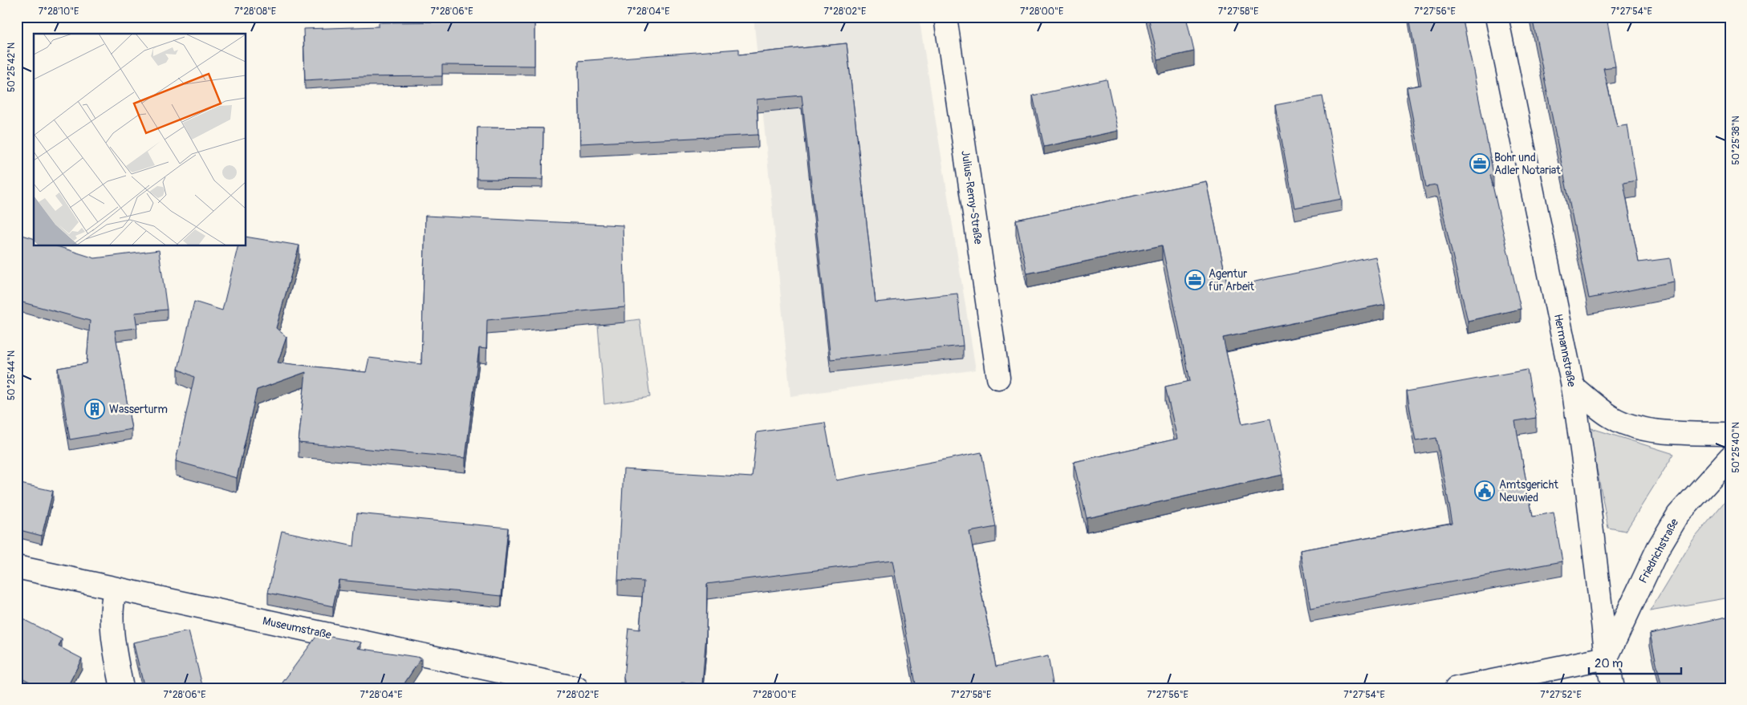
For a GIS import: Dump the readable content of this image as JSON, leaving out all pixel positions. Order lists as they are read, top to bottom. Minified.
{"streets":{"street":["Julius-Remy-Straße","Hermannstraße","Friedrichstraße","Museumstraße"]},"crossings":[["Hermannstraße","Friedrichstraße"]],"places":{"office":["Bohr und Adler Notariat","Agentur für Arbeit"],"building":["Wasserturm"],"public building":["Amtsgericht Neuwied"]},"scale_bar":"20 m","coordinates":["7°28'10\"E","7°28'08\"E","7°28'06\"E","7°28'04\"E","7°28'02\"E","7°28'00\"E","7°27'58\"E","7°27'56\"E","7°27'54\"E","50°25'42\"N","50°25'38\"N","50°25'44\"N","50°25'40\"N","7°27'52\"E"]}
